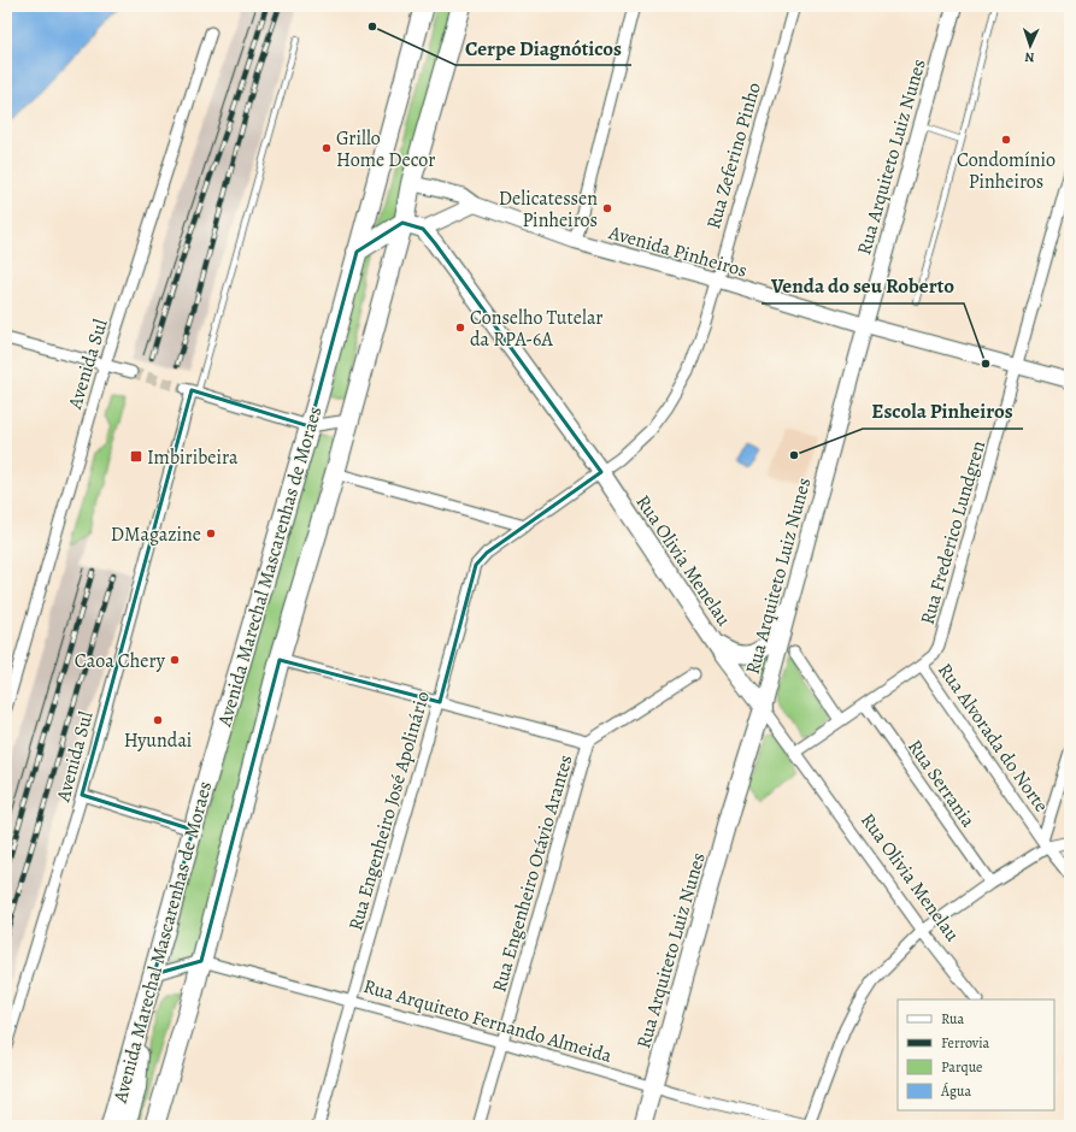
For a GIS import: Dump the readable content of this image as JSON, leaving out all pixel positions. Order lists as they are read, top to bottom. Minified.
{"streets":{"highway":["Avenida Marechal Mascarenhas de Moraes"],"main road":["Rua Arquiteto Luiz Nunes","Rua Olivia Menelau"],"street":["Rua Zeferino Pinho","Avenida Pinheiros","Avenida Sul","Rua Frederico Lundgren","Rua Alvorada do Norte","Rua Serrania","Rua Engenheiro José Apolinário","Rua Engenheiro Otávio Arantes","Rua Arquiteto Fernando Almeida"]},"crossings":[["Rua Zeferino Pinho","Avenida Pinheiros"],["Rua Zeferino Pinho","Rua Olivia Menelau"],["Rua Zeferino Pinho","Rua Engenheiro José Apolinário"],["Rua Arquiteto Luiz Nunes","Avenida Pinheiros"],["Rua Arquiteto Luiz Nunes","Rua Olivia Menelau"],["Rua Arquiteto Luiz Nunes","Rua Arquiteto Fernando Almeida"],["Avenida Pinheiros","Rua Frederico Lundgren"],["Avenida Pinheiros","Avenida Marechal Mascarenhas de Moraes"],["Rua Frederico Lundgren","Rua Olivia Menelau"],["Rua Frederico Lundgren","Rua Alvorada do Norte"],["Rua Frederico Lundgren","Rua Serrania"],["Avenida Marechal Mascarenhas de Moraes","Rua Arquiteto Fernando Almeida"],["Rua Engenheiro José Apolinário","Rua Arquiteto Fernando Almeida"],["Rua Engenheiro Otávio Arantes","Rua Arquiteto Fernando Almeida"]],"places":{"other":["Cerpe Diagnóticos","Condomínio Pinheiros","Grillo Home Decor","Delicatessen Pinheiros","Conselho Tutelar da RPA-6A","Venda do seu Roberto","Escola Pinheiros","DMagazine","Caoa Chery","Hyundai"],"transit":["Imbiribeira"]},"legend":["Rua","Ferrovia","Parque","Água"],"north":"bottom"}
